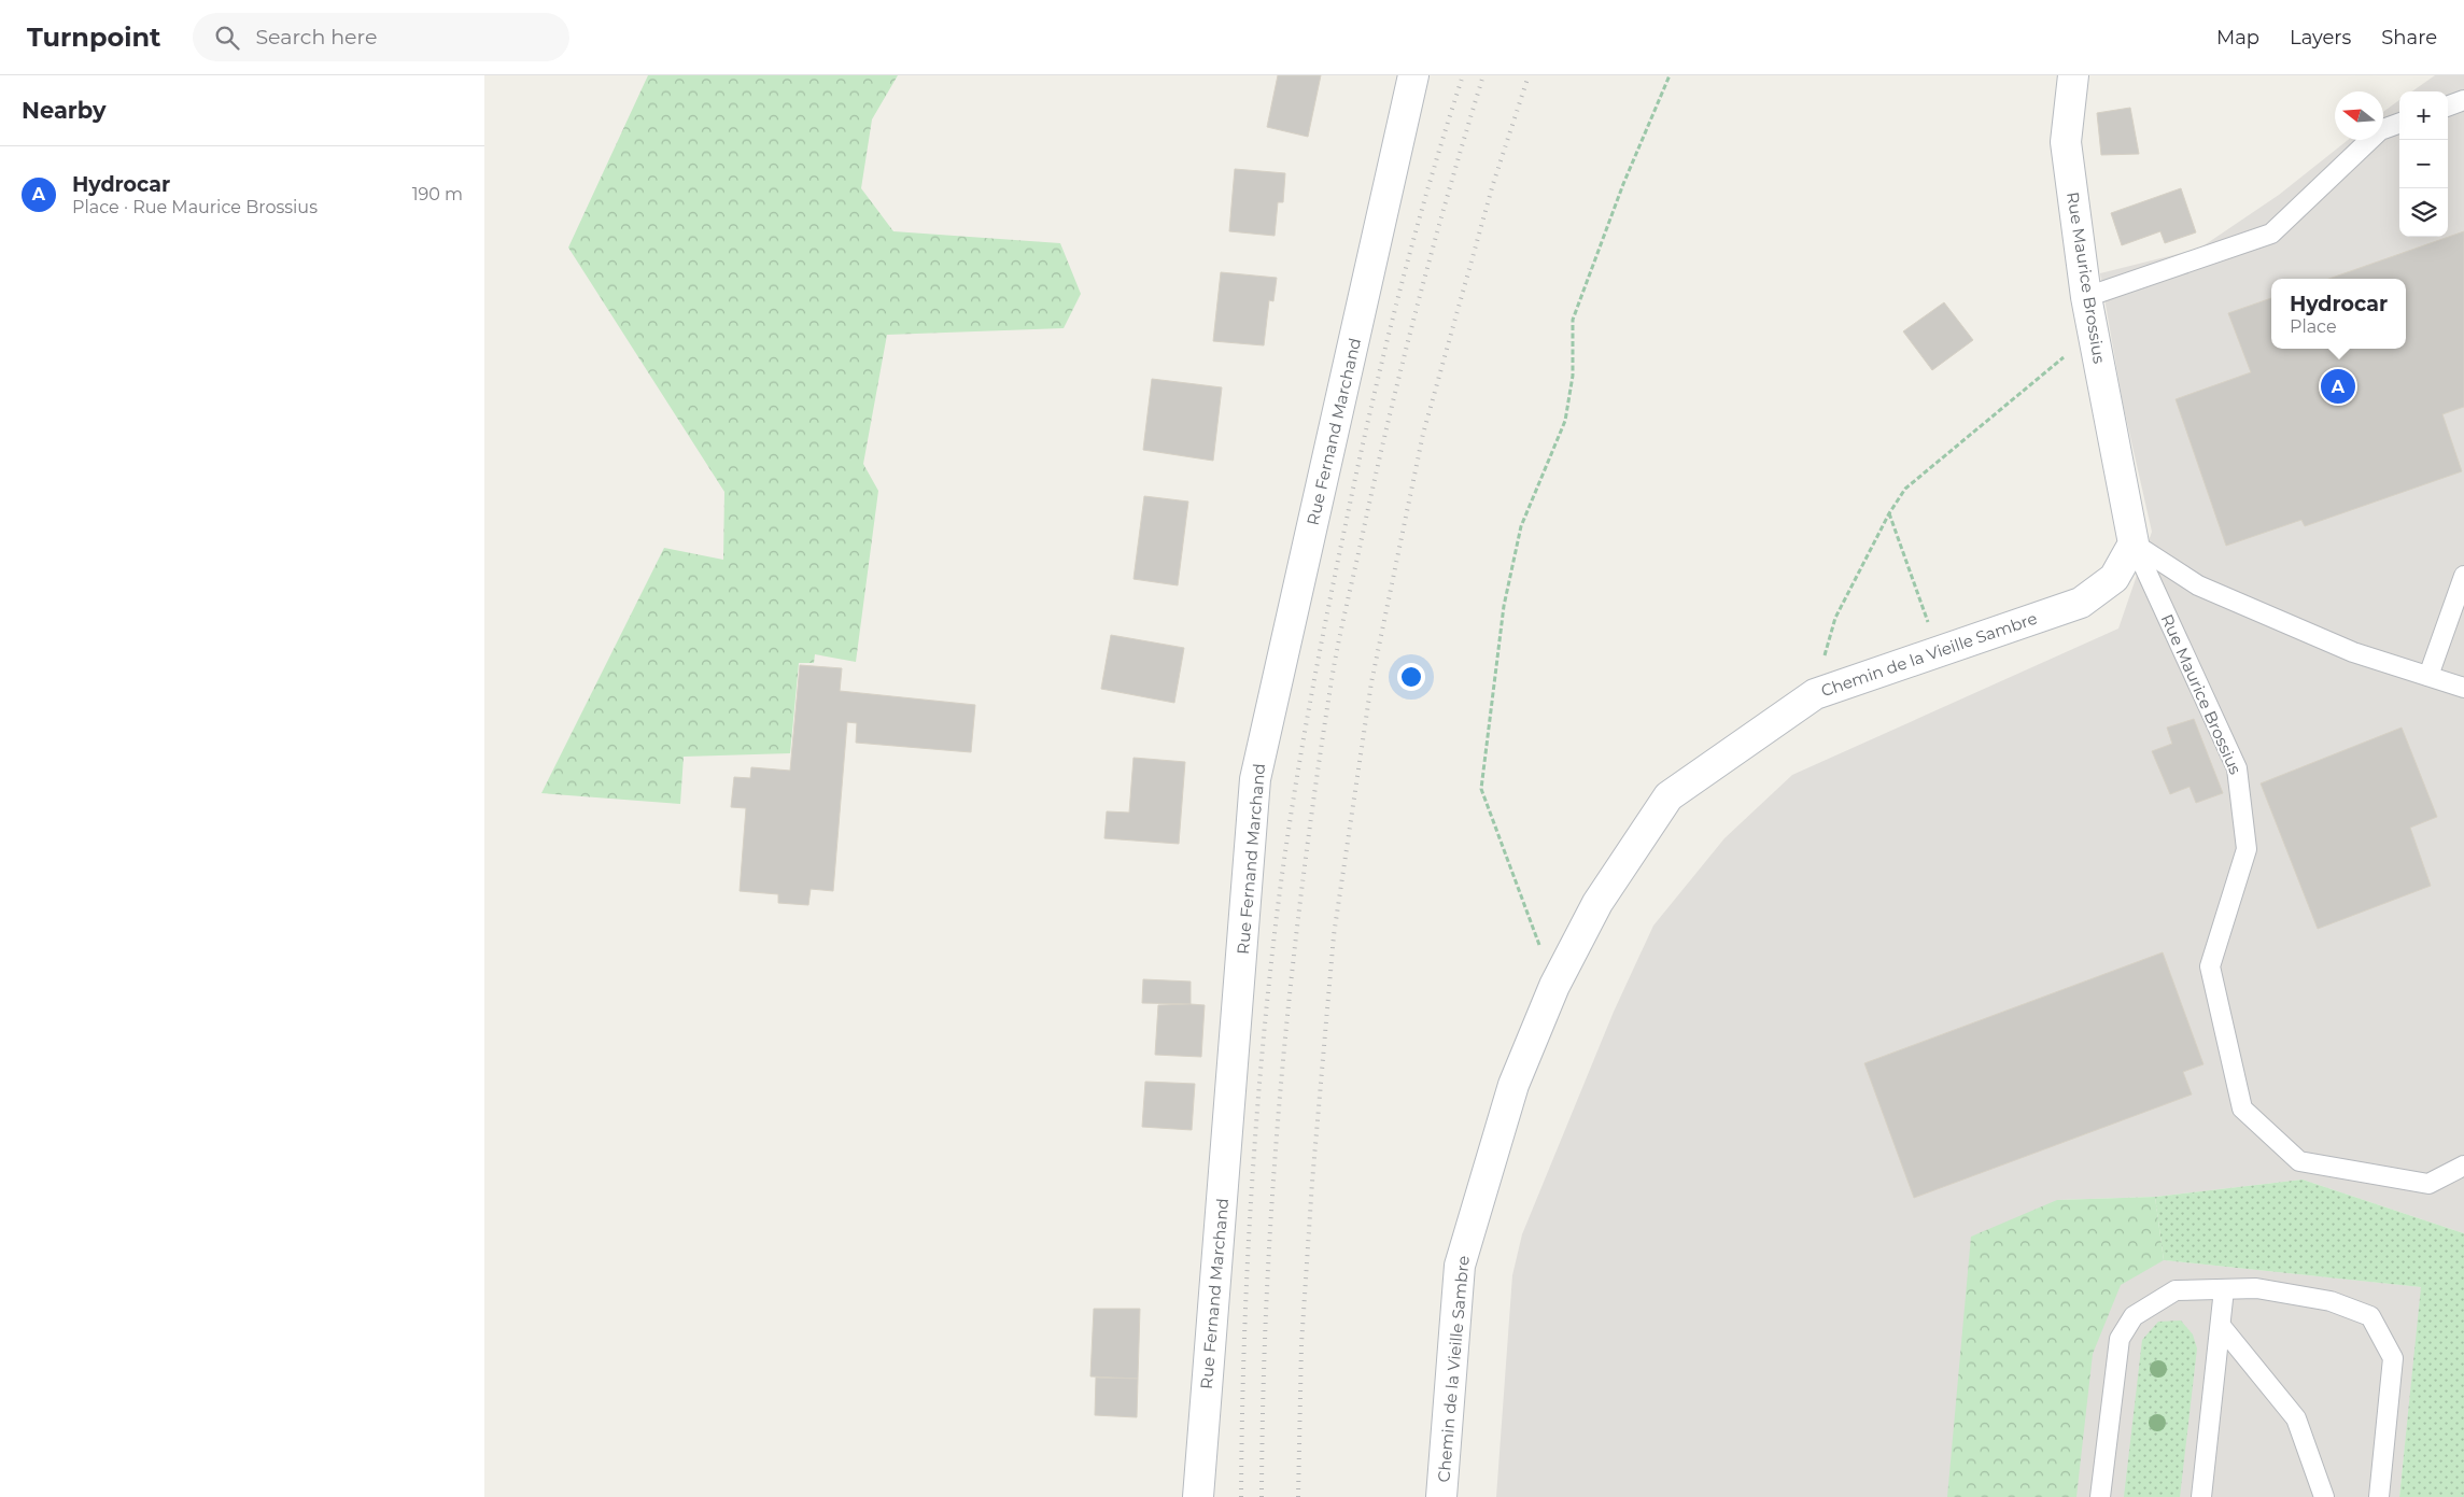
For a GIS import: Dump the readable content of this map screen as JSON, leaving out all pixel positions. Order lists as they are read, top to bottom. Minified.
{"streets":{"street":["Rue Maurice Brossius","Rue Fernand Marchand","Chemin de la Vieille Sambre"]},"crossings":[["Rue Maurice Brossius","Chemin de la Vieille Sambre"]],"north":"left","page":{"header":"Turnpoint","search":"Search here","nav":["Map","Layers","Share"],"heading":"Nearby","map_buttons":["+","−"],"list":[{"mark":"A","name":"Hydrocar","note":"Place · Rue Maurice Brossius","value":"190 m"}],"popup":["Hydrocar","Place"],"pins":"A"}}
